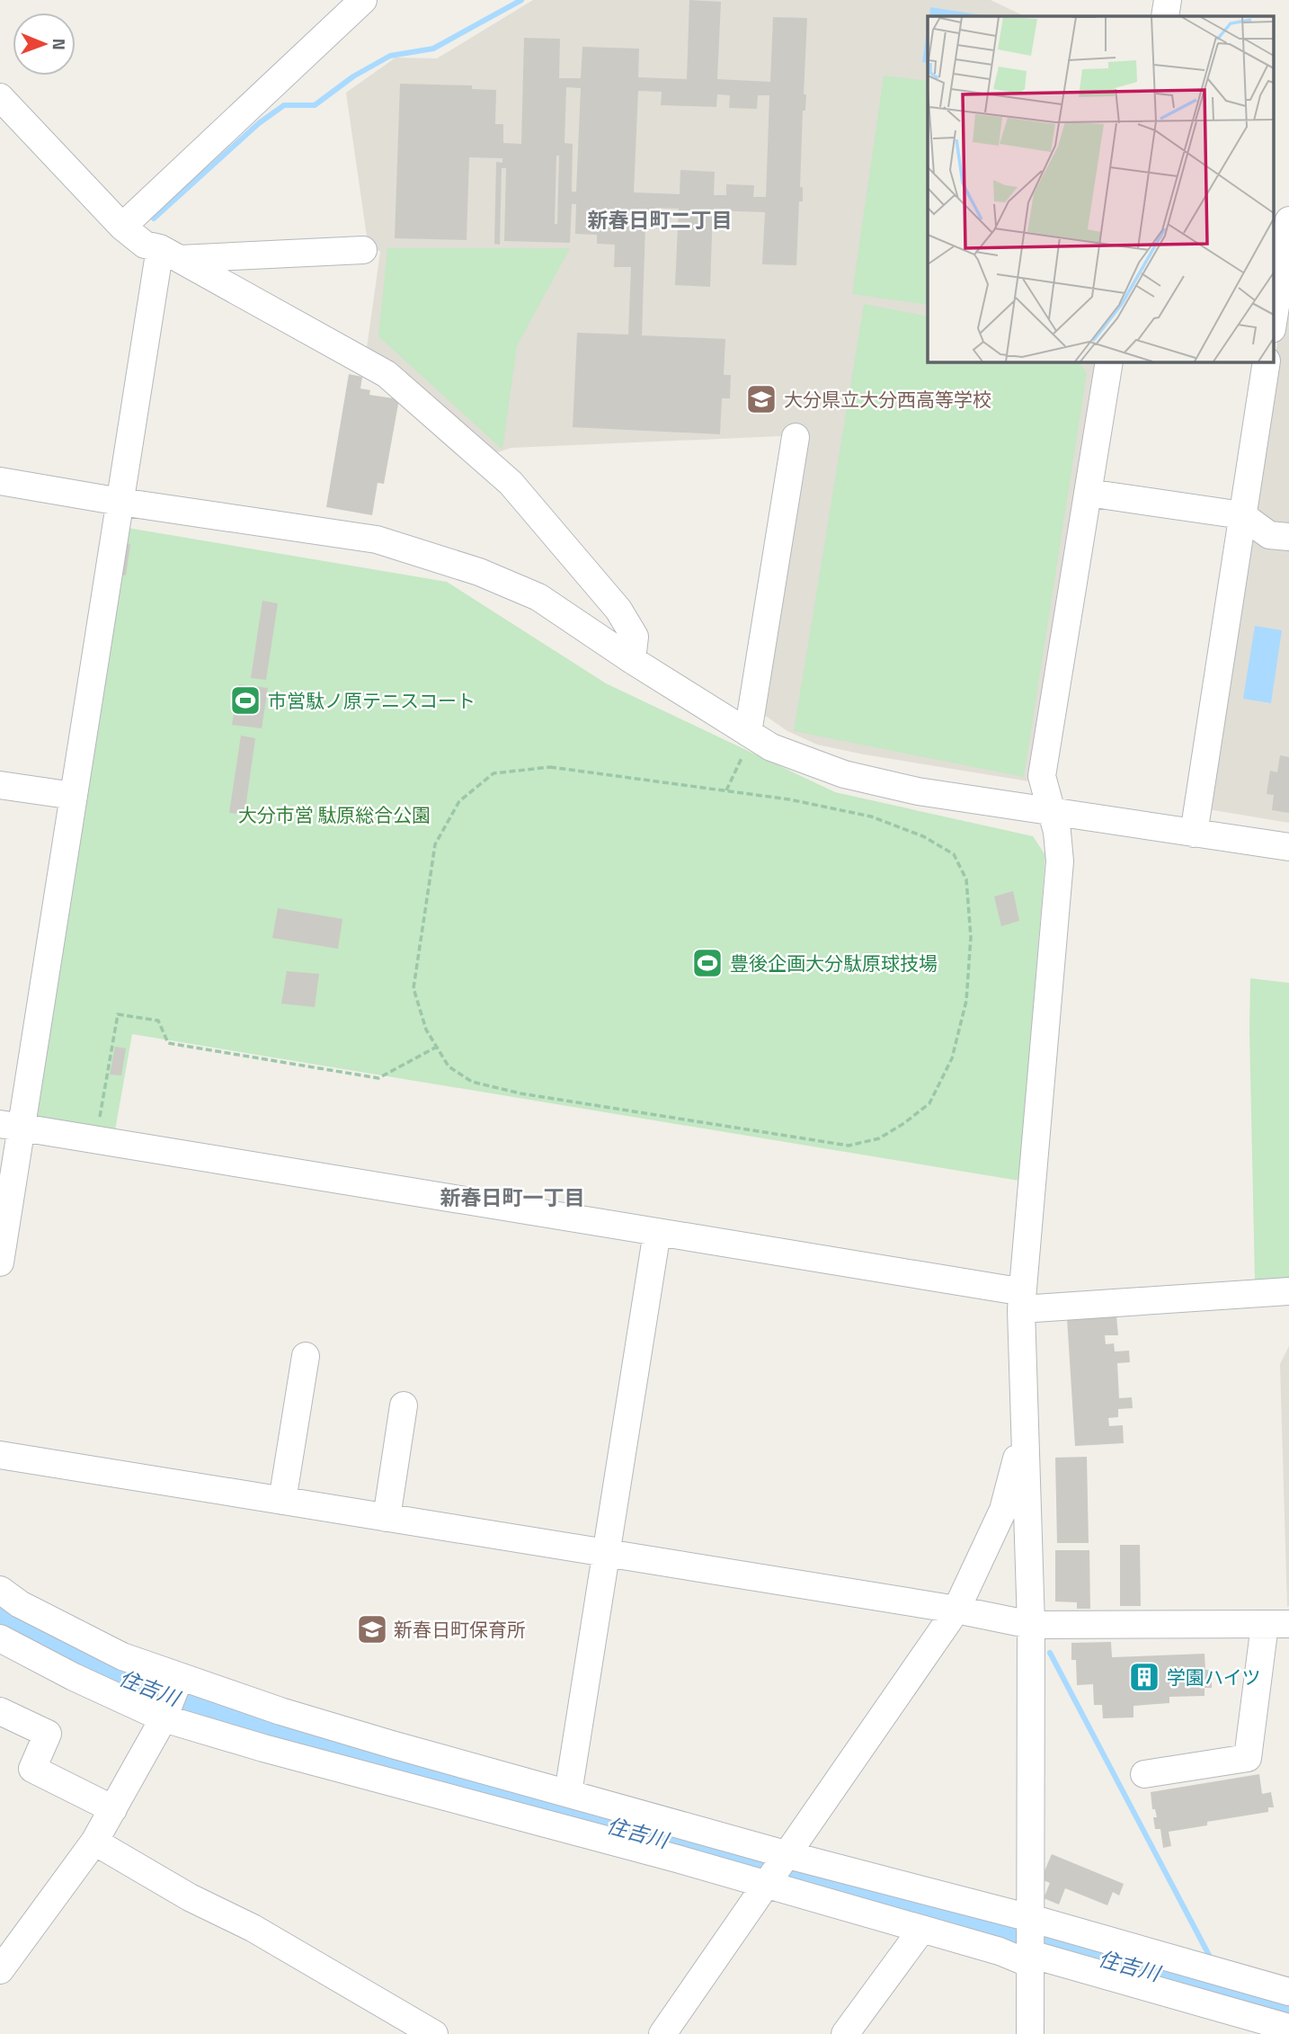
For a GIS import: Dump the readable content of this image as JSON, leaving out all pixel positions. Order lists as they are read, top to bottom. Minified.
{"districts":["新春日町二丁目","新春日町一丁目"],"water":["住吉川"],"parks":["大分市営 駄原総合公園"],"places":{"school or university":["大分県立大分西高等学校","新春日町保育所"],"sports":["市営駄ノ原テニスコート","豊後企画大分駄原球技場"],"building":["学園ハイツ"]},"north":"right"}
